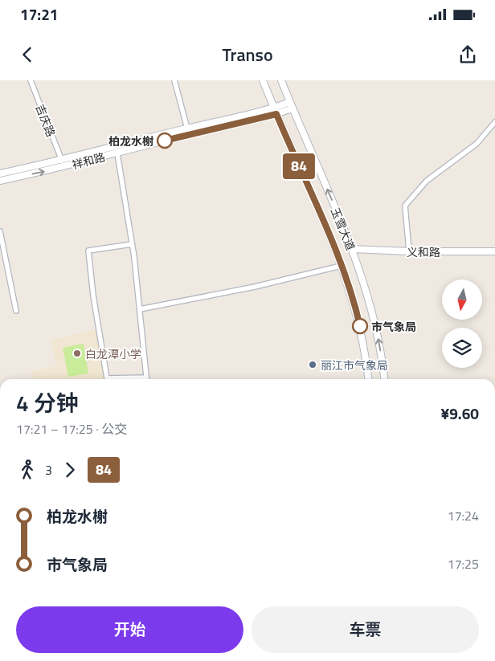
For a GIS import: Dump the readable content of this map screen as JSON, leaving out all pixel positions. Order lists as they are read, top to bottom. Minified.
{"streets":{"main road":["祥和路","玉雪大道","义和路"],"street":["吉庆路"]},"crossings":[["吉庆路","祥和路"],["祥和路","玉雪大道"],["玉雪大道","义和路"]],"places":["柏龙水榭","市气象局","白龙潭小学","丽江市气象局"],"lines":["bus line 84"],"north":"bottom","page":{"status":"17:21","header":"Transo","on_map":"84","heading":["4 分钟","17:21 – 17:25 · 公交","¥9.60"],"legs":["3","84"],"list":[{"name":"柏龙水榭","value":"17:24"},{"name":"市气象局","value":"17:25"}],"buttons":["开始","车票"]}}
